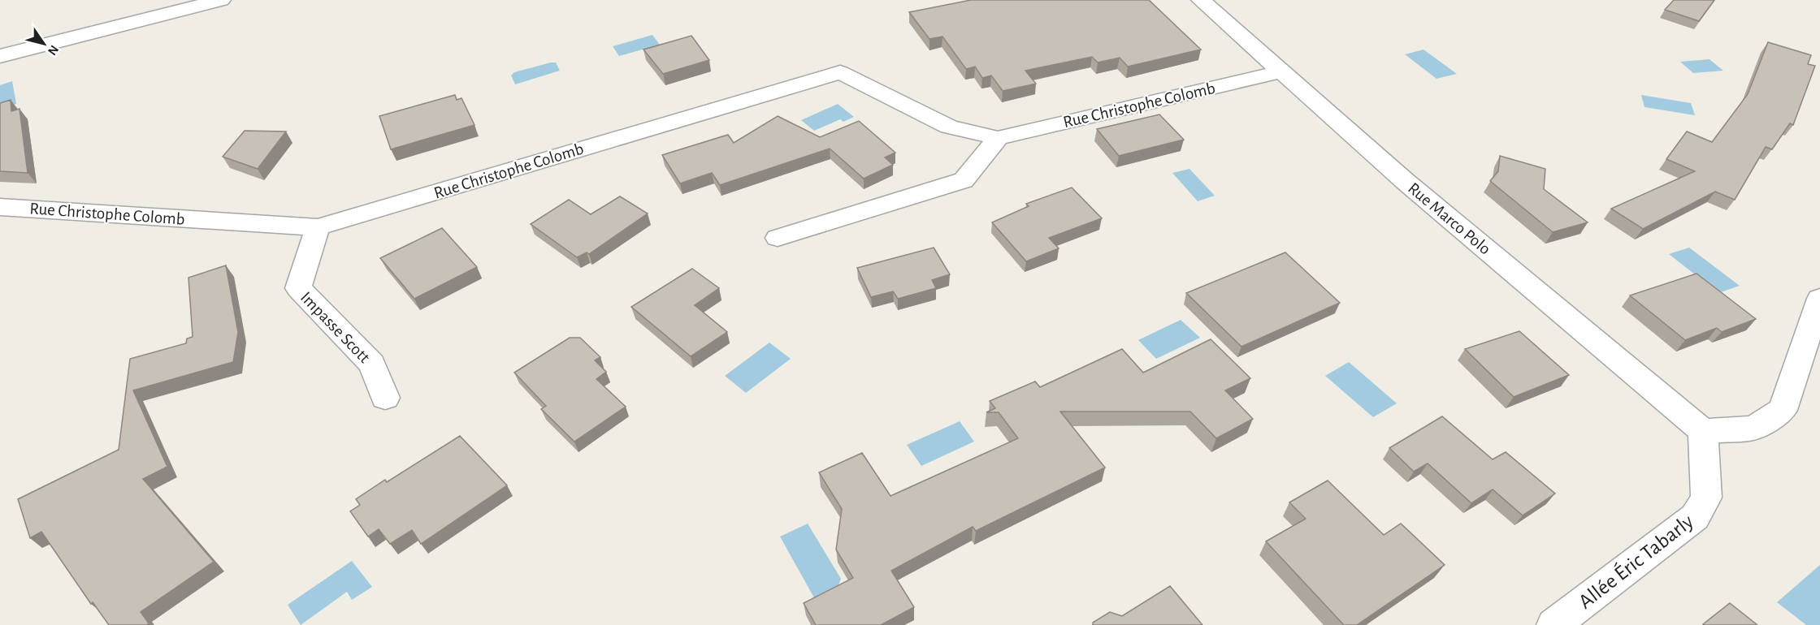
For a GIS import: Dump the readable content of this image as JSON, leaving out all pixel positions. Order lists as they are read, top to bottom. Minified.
{"streets":{"street":["Rue Christophe Colomb","Rue Marco Polo","Impasse Scott","Allée Éric Tabarly"]},"crossings":[["Rue Christophe Colomb","Rue Marco Polo"],["Rue Christophe Colomb","Impasse Scott"],["Rue Marco Polo","Allée Éric Tabarly"]],"north":"bottom right"}
